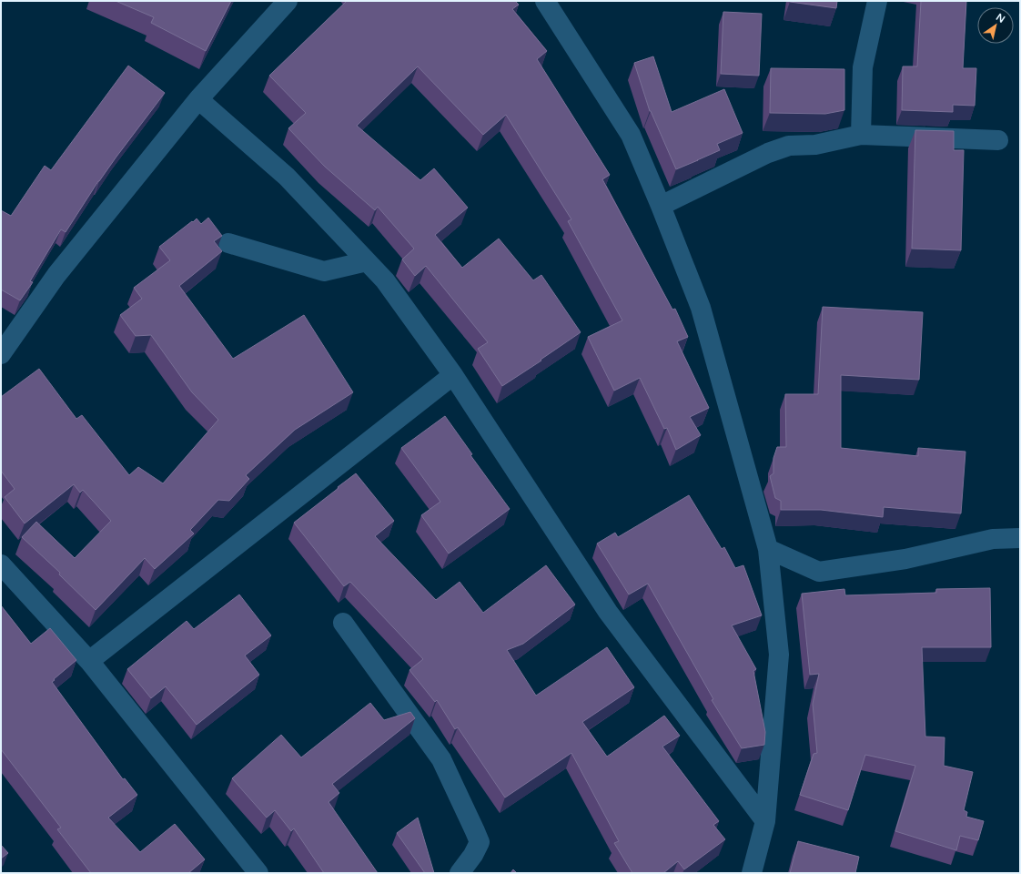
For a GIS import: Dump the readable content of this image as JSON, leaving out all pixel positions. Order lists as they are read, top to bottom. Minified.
{"north":"top right"}
